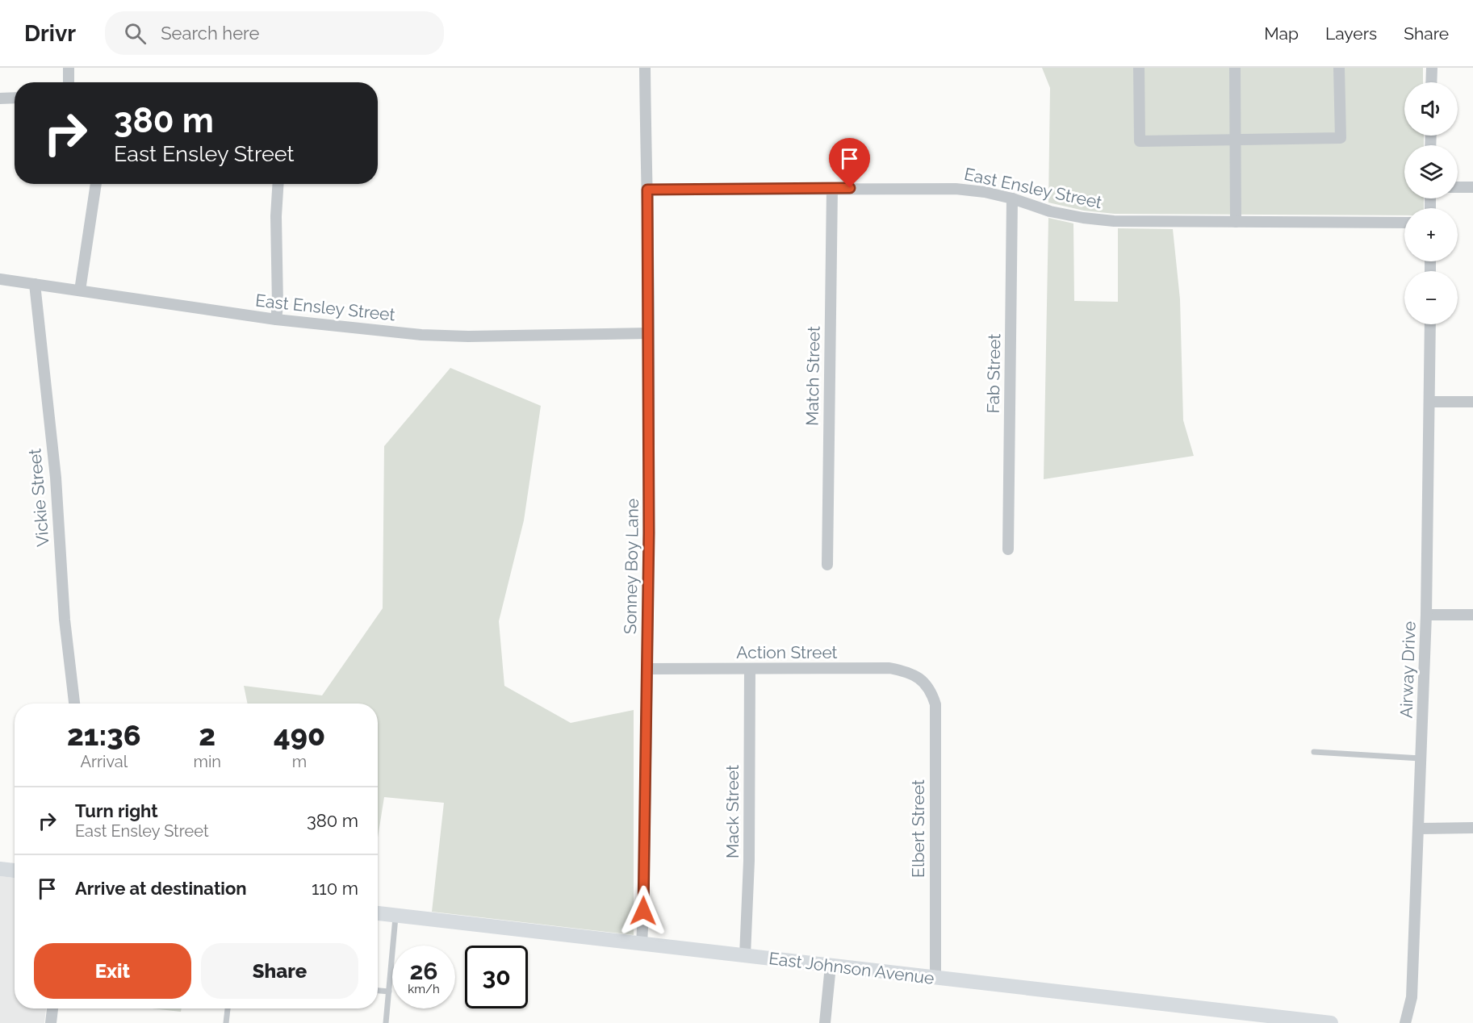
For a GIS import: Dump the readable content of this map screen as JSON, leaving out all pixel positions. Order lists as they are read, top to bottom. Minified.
{"streets":{"main road":["East Johnson Avenue"],"street":["East Ensley Street","Fab Street","Match Street","Vickie Street","Sonney Boy Lane","Action Street","Airway Drive","Mack Street","Elbert Street"]},"crossings":[["East Ensley Street","Fab Street"],["East Ensley Street","Match Street"],["East Ensley Street","Vickie Street"],["East Ensley Street","Sonney Boy Lane"],["Sonney Boy Lane","Action Street"],["Sonney Boy Lane","East Johnson Avenue"],["Action Street","Mack Street"],["Action Street","Elbert Street"],["Mack Street","East Johnson Avenue"],["Elbert Street","East Johnson Avenue"]],"page":{"header":"Drivr","search":"Search here","nav":["Map","Layers","Share"],"map_buttons":["+","−"],"turn":["380 m","East Ensley Street"],"eta":["21:36","Arrival","2","min","490","m"],"list":[{"name":"Turn right","note":"East Ensley Street","value":"380 m"},{"name":"Arrive at destination","value":"110 m"}],"buttons":["Exit","Share"],"speed":"26 km/h","limit":"30"}}
